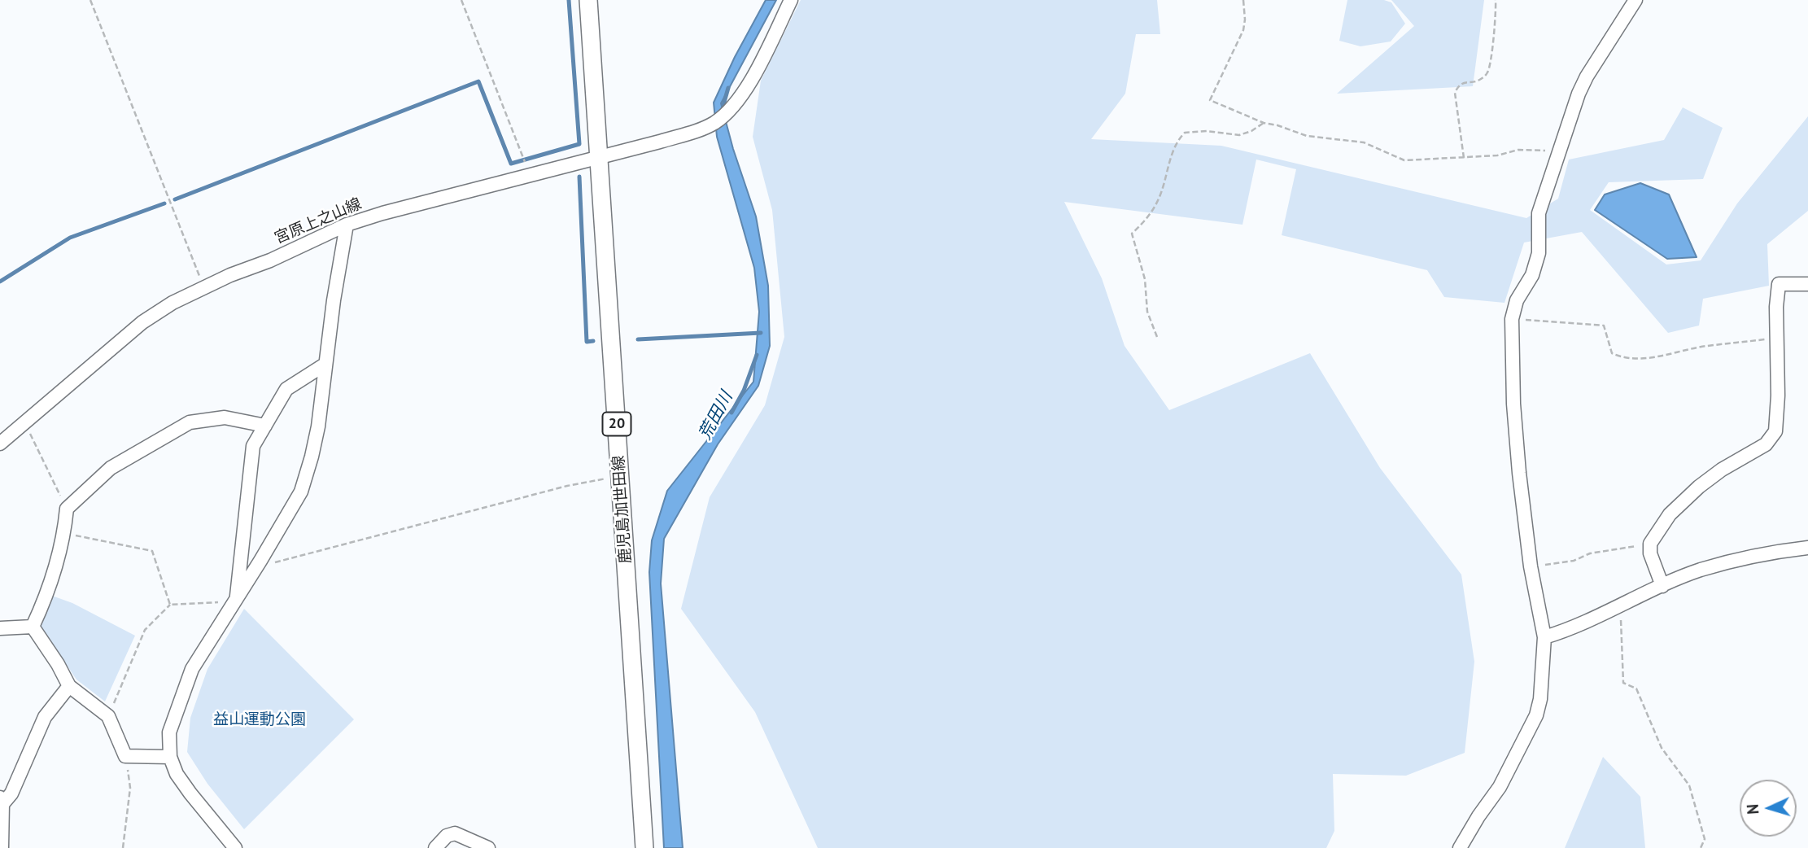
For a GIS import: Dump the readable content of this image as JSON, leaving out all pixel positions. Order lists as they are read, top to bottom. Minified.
{"streets":{"main road":["20","鹿児島加世田線"],"street":["宮原上之山線"]},"crossings":[["宮原上之山線","鹿児島加世田線"]],"water":["荒田川"],"parks":["益山運動公園"],"north":"left"}
